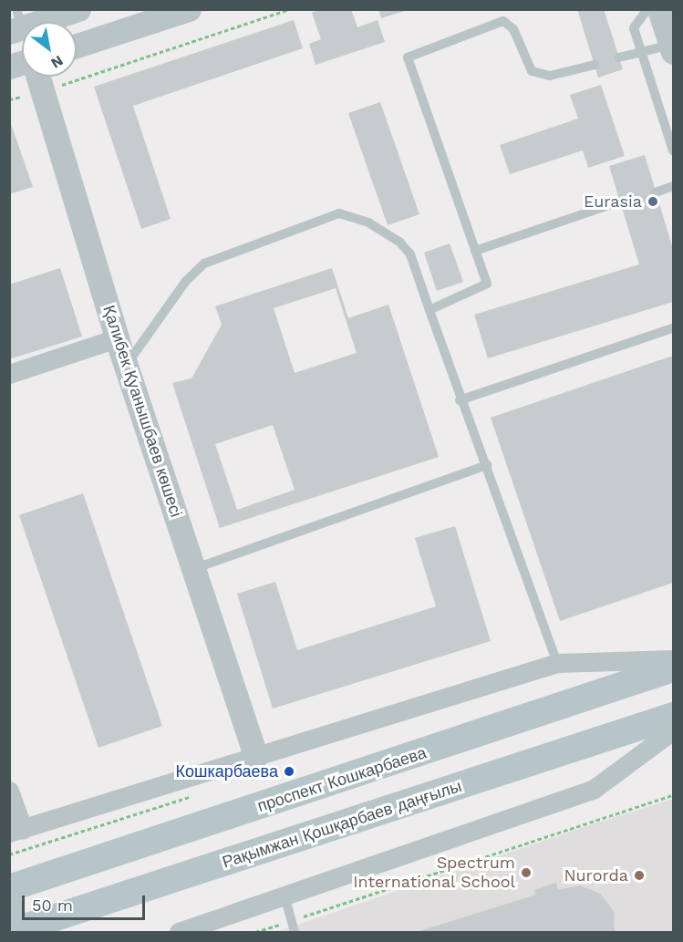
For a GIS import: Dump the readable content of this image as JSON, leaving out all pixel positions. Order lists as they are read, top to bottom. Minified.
{"streets":{"main road":["проспект Кошкарбаева","Рақымжан Қошқарбаев даңғылы"],"street":["Қалибек Қуанышбаев көшесі"]},"places":["Eurasia","Кошкарбаева","Spectrum International School","Nurorda"],"scale_bar":"50 m","north":"bottom right"}
